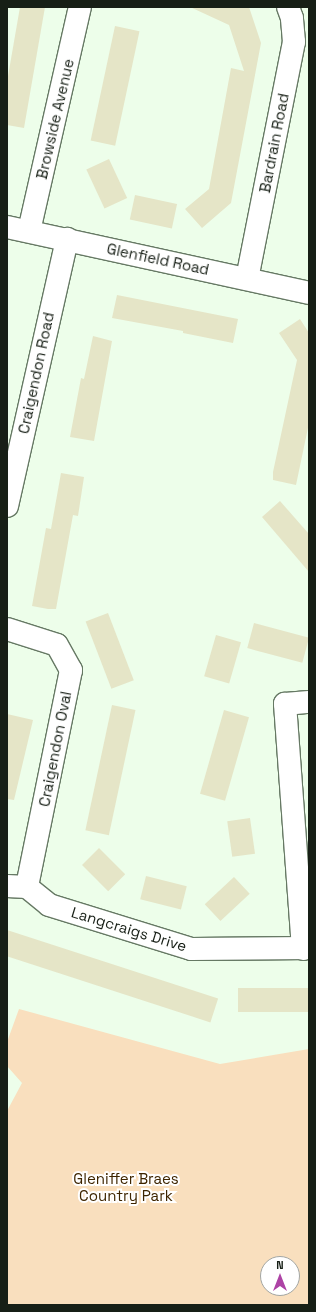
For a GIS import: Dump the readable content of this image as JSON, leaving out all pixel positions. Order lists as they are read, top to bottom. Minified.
{"streets":{"street":["Browside Avenue","Bardrain Road","Glenfield Road","Craigendon Road","Craigendon Oval","Langcraigs Drive"]},"crossings":[["Browside Avenue","Glenfield Road"],["Bardrain Road","Glenfield Road"],["Glenfield Road","Craigendon Road"],["Craigendon Oval","Langcraigs Drive"]],"parks":["Gleniffer Braes Country Park"],"north":"top"}
